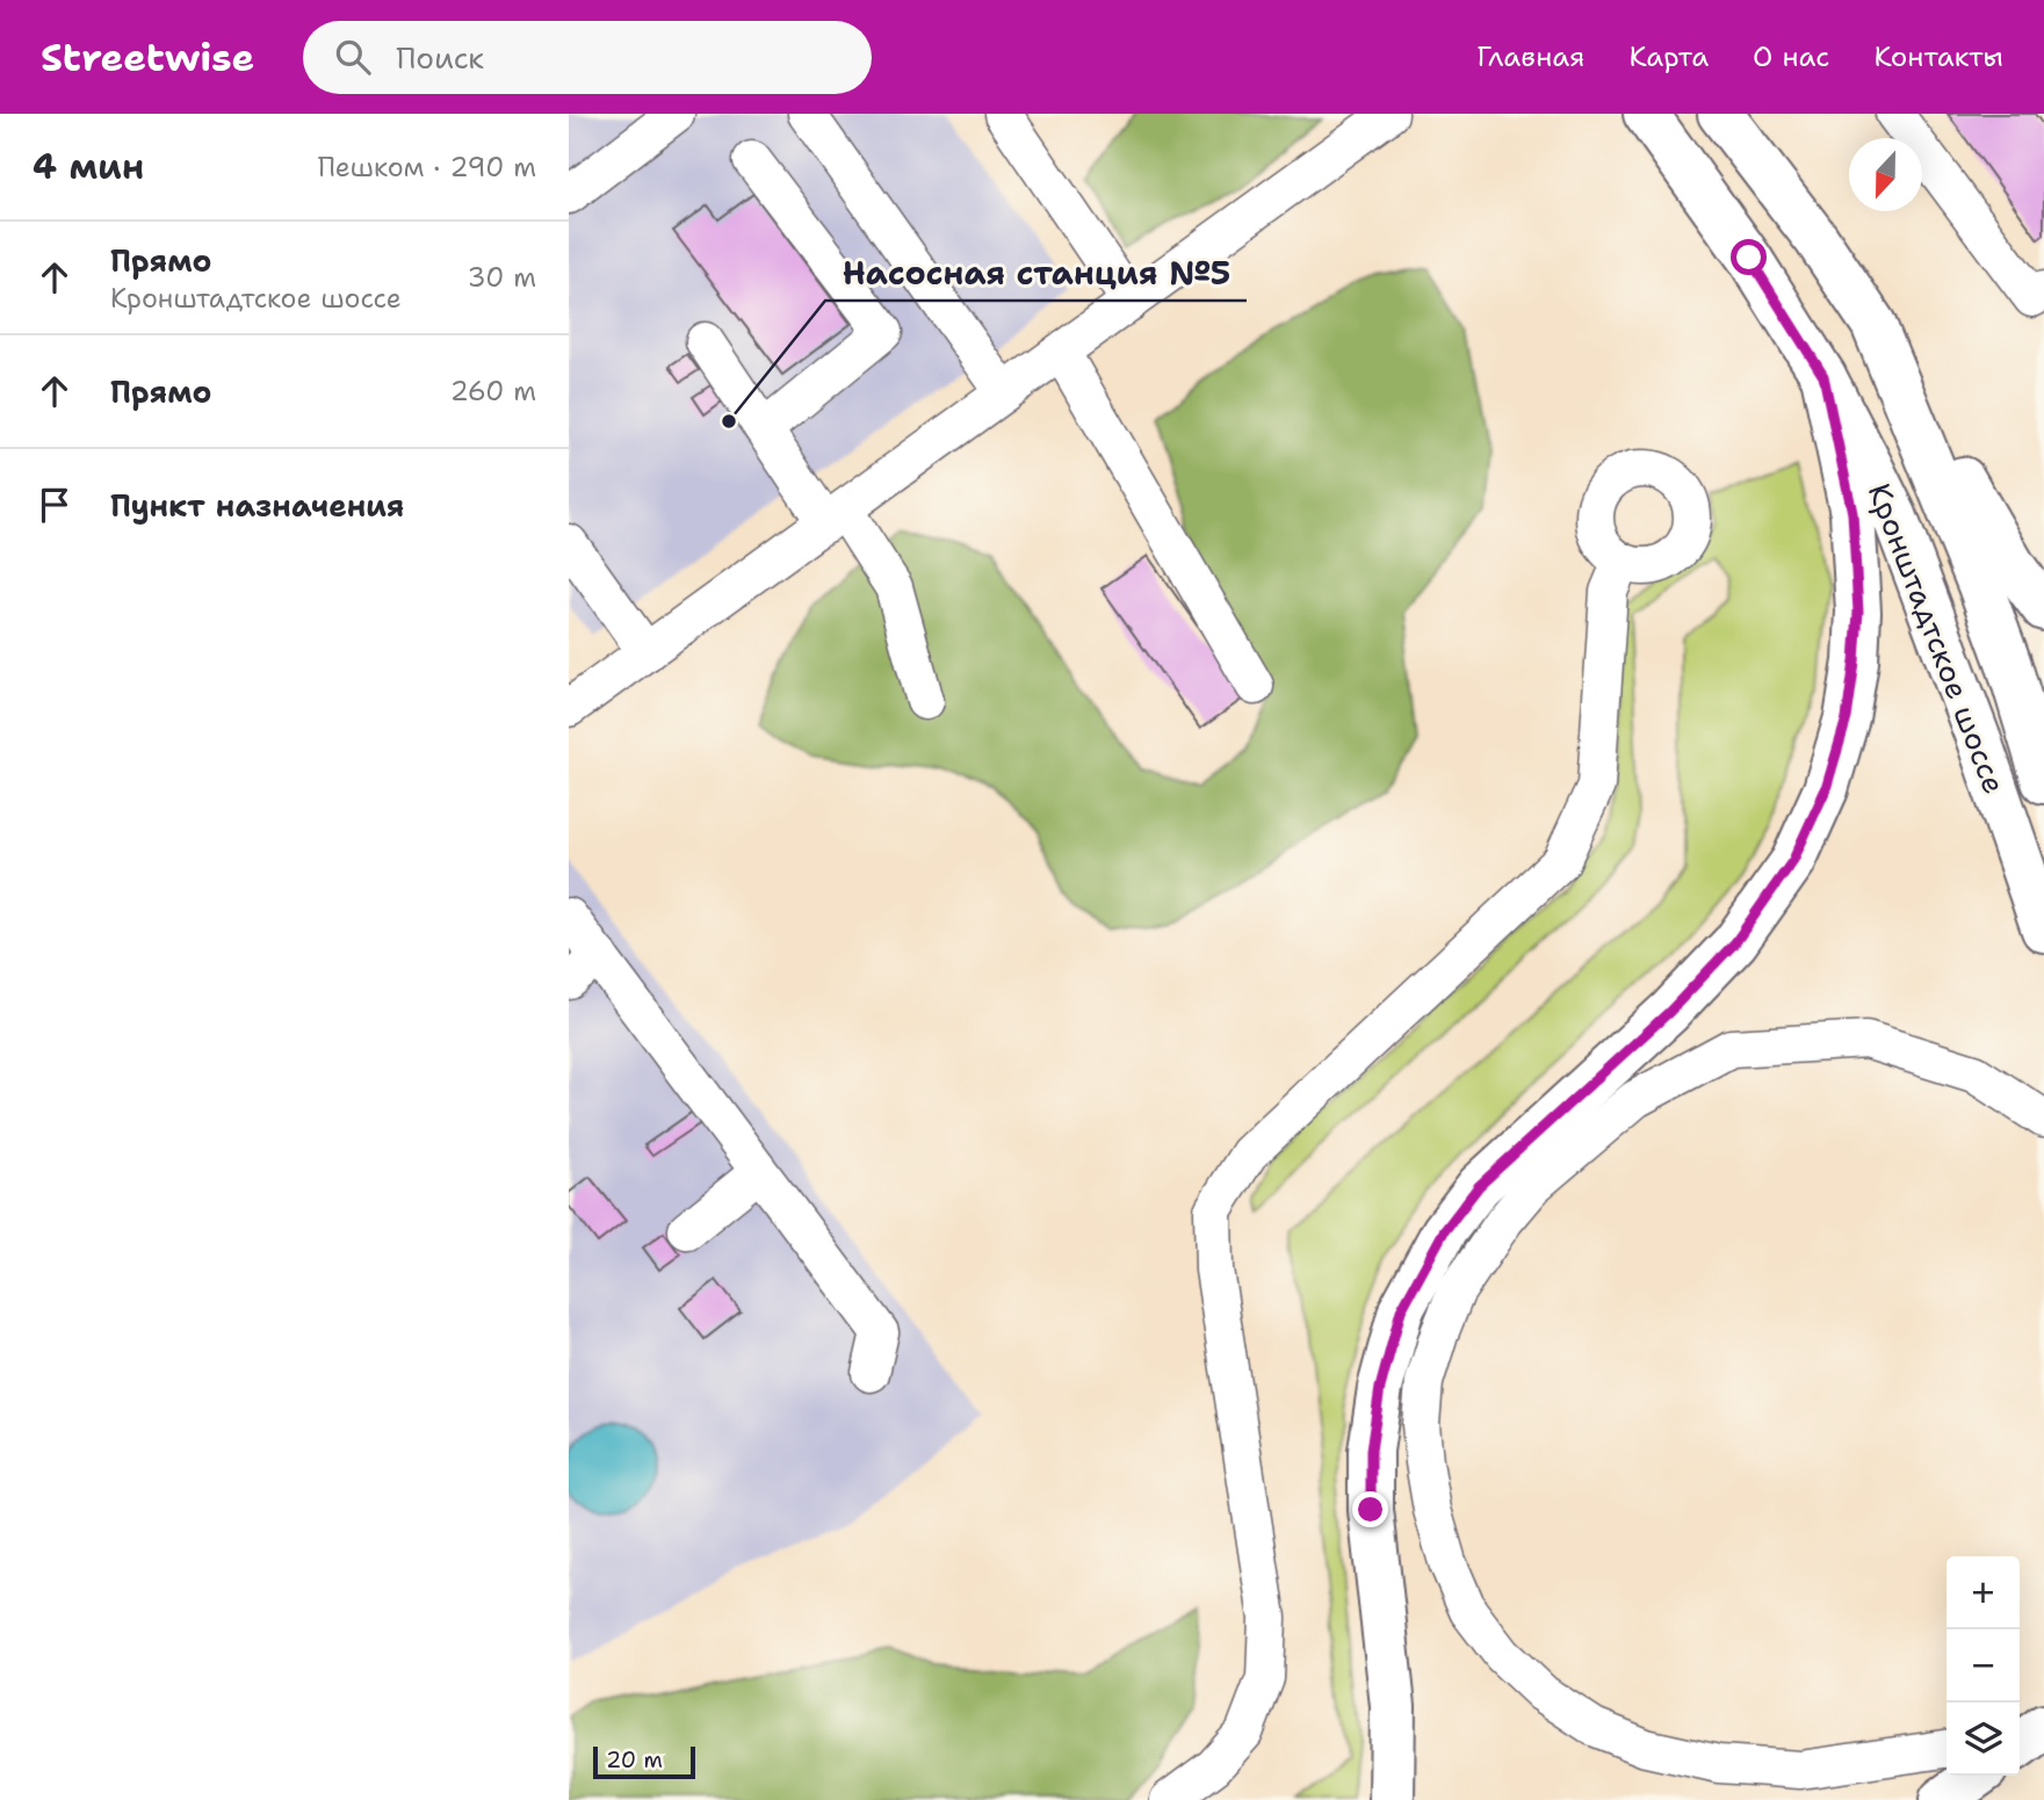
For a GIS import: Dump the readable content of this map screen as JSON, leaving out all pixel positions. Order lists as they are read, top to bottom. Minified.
{"streets":{"main road":["Кронштадтское шоссе"]},"places":["Насосная станция №5"],"scale_bar":"20 m","north":"bottom","page":{"header":"Streetwise","search":"Поиск","nav":["Главная","Карта","О нас","Контакты"],"heading":["4 мин","Пешком · 290 m"],"list":[["Прямо","Кронштадтское шоссе","30 m"],["Прямо","260 m"],"Пункт назначения"],"map_buttons":["+","−"],"scale":"20 m"}}
